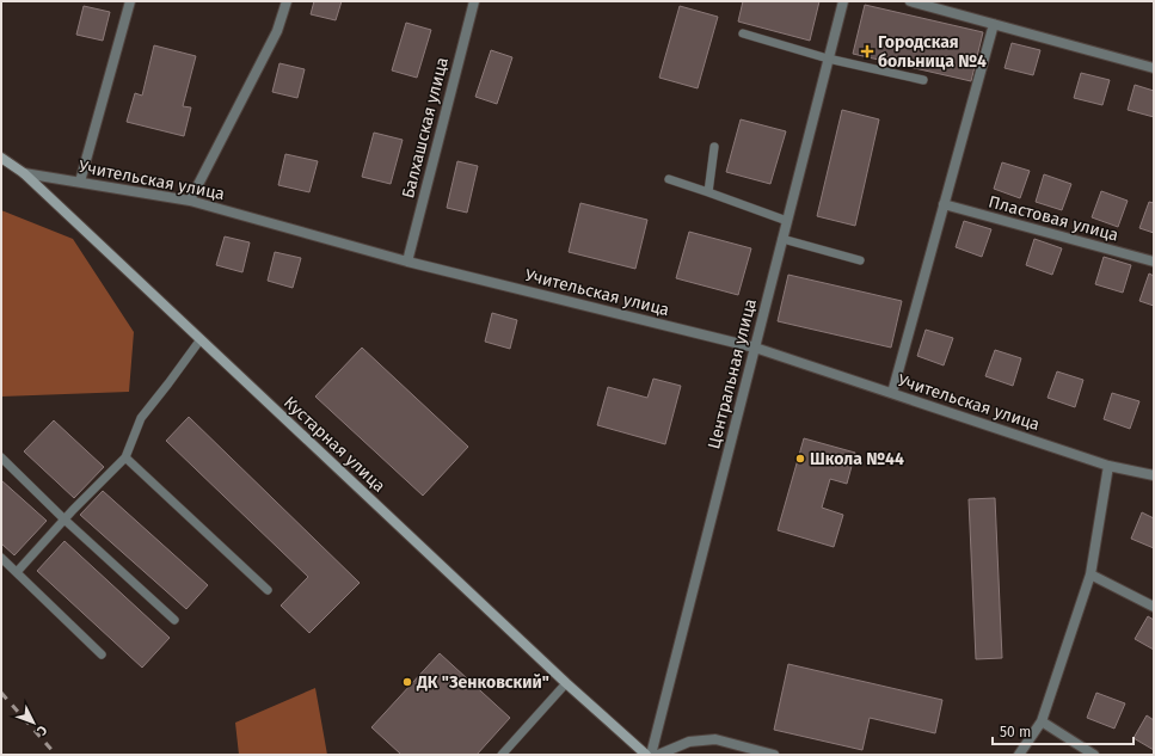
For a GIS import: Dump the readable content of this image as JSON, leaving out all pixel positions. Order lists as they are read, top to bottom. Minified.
{"streets":{"main road":["Кустарная улица"],"street":["Балхашская улица","Учительская улица","Пластовая улица","Центральная улица"]},"crossings":[["Балхашская улица","Учительская улица"],["Учительская улица","Центральная улица"],["Учительская улица","Кустарная улица"]],"places":{"health":["Городская больница №4"],"other":["Школа №44","ДК \"Зенковский\""]},"scale_bar":"50 m","north":"bottom right"}
